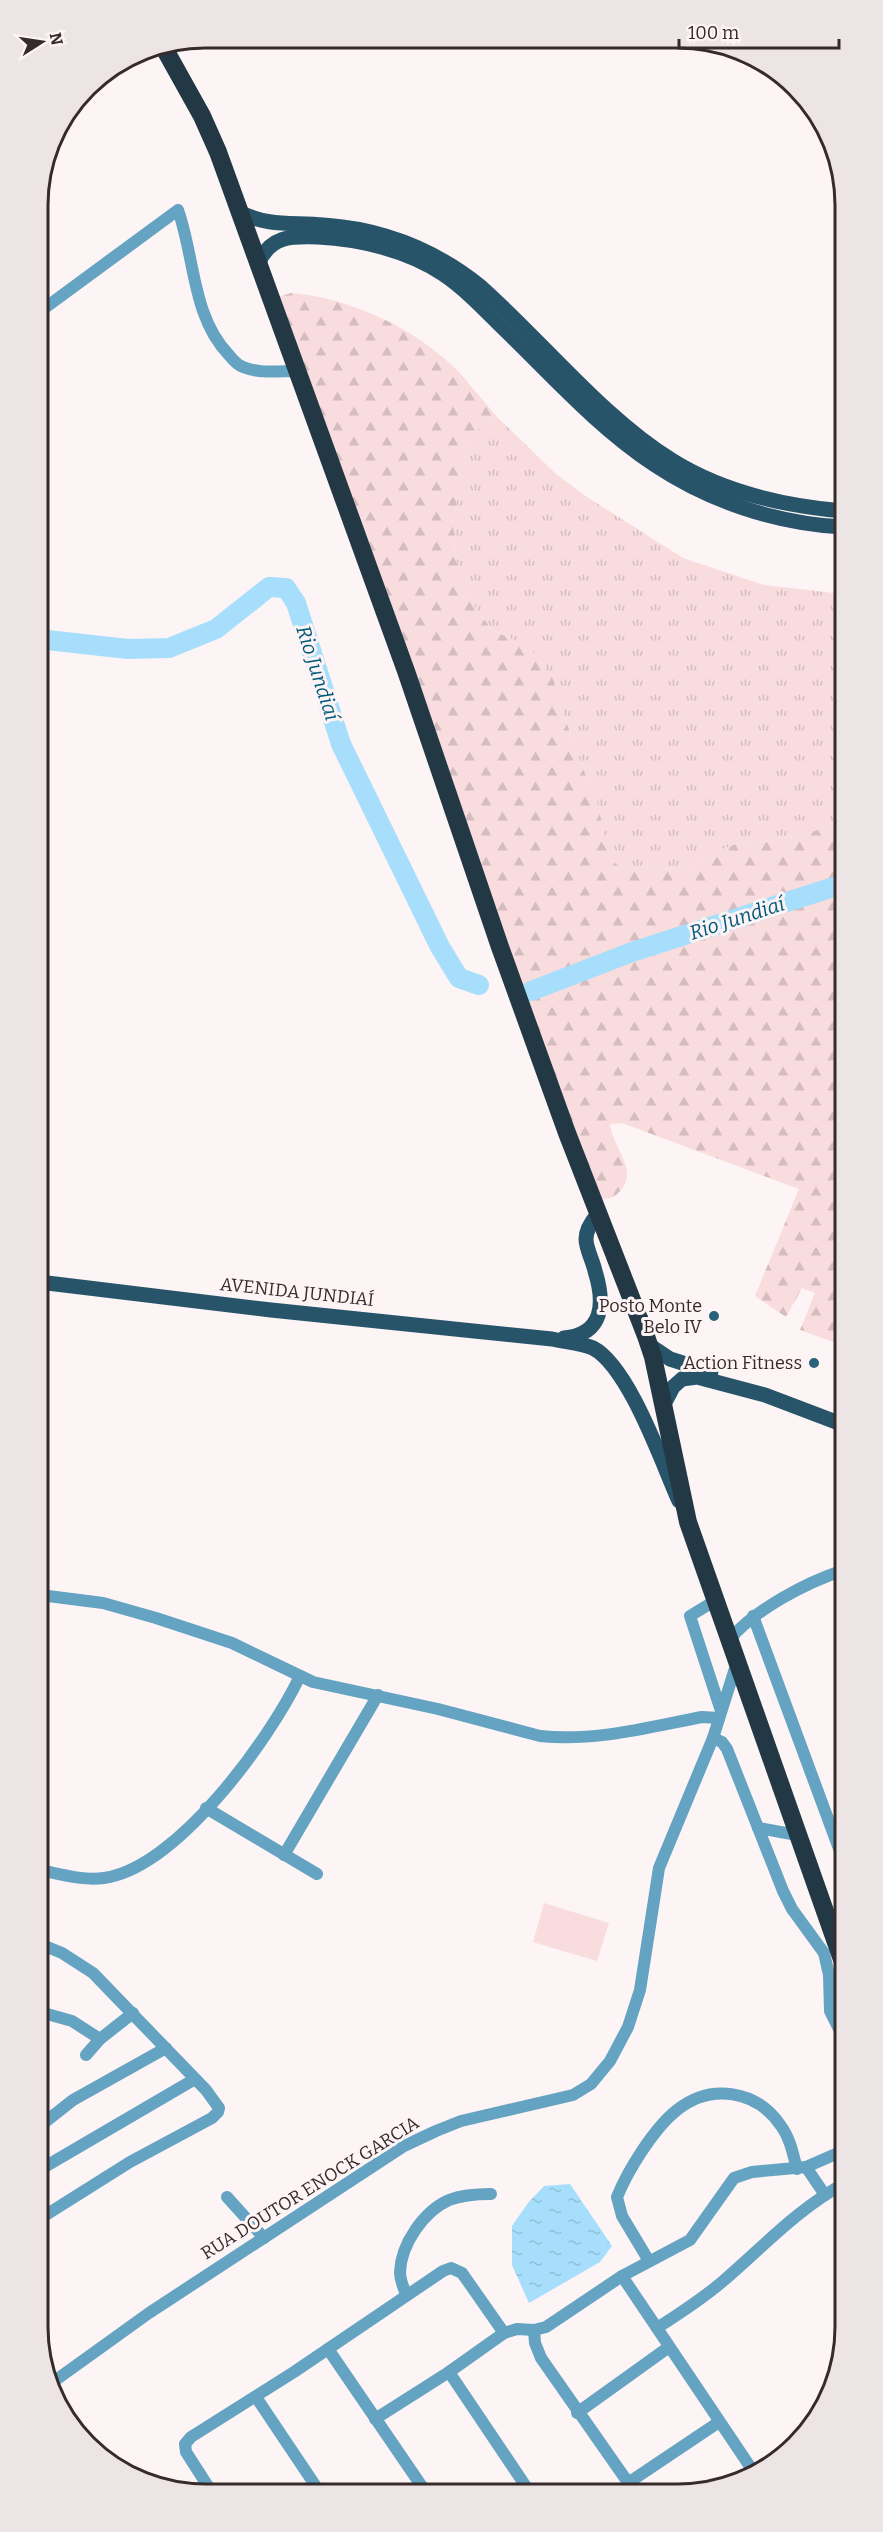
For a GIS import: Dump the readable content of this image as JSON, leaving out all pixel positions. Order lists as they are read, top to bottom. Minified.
{"streets":{"main road":["AVENIDA JUNDIAÍ"],"street":["RUA DOUTOR ENOCK GARCIA"]},"water":["Rio Jundiaí"],"places":["Posto Monte Belo IV","Action Fitness"],"scale_bar":"100 m","north":"right"}
